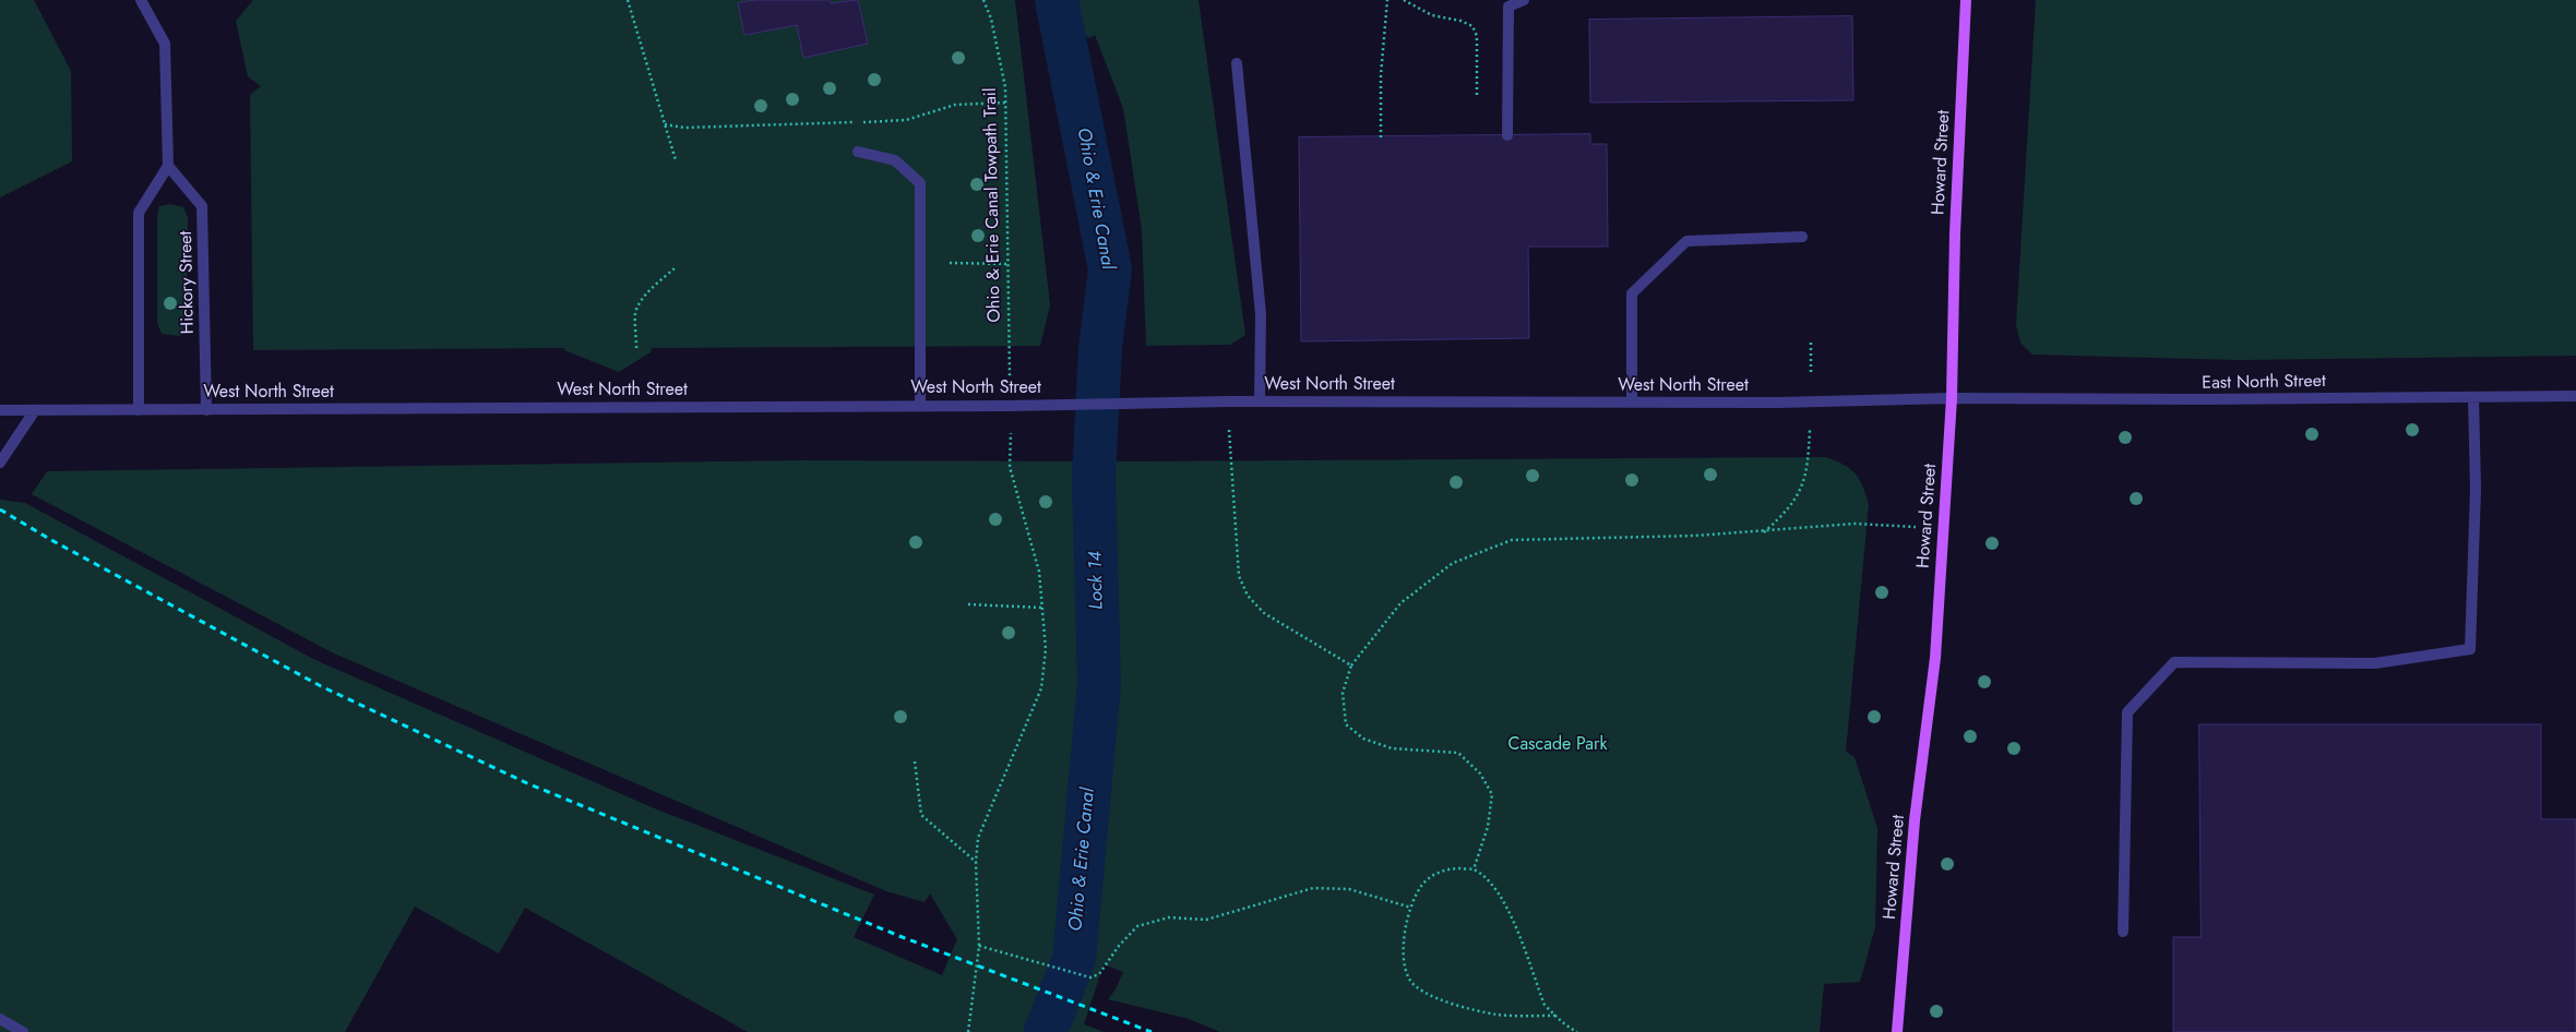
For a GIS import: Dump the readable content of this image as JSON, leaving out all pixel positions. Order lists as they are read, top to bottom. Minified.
{"streets":{"main road":["Howard Street"],"street":["Hickory Street","East North Street","West North Street"],"path":["Ohio & Erie Canal Towpath Trail"]},"crossings":[["Howard Street","East North Street"],["Howard Street","West North Street"],["Hickory Street","West North Street"],["East North Street","West North Street"]],"water":["Ohio & Erie Canal","Lock 14"],"parks":["Cascade Park"]}
